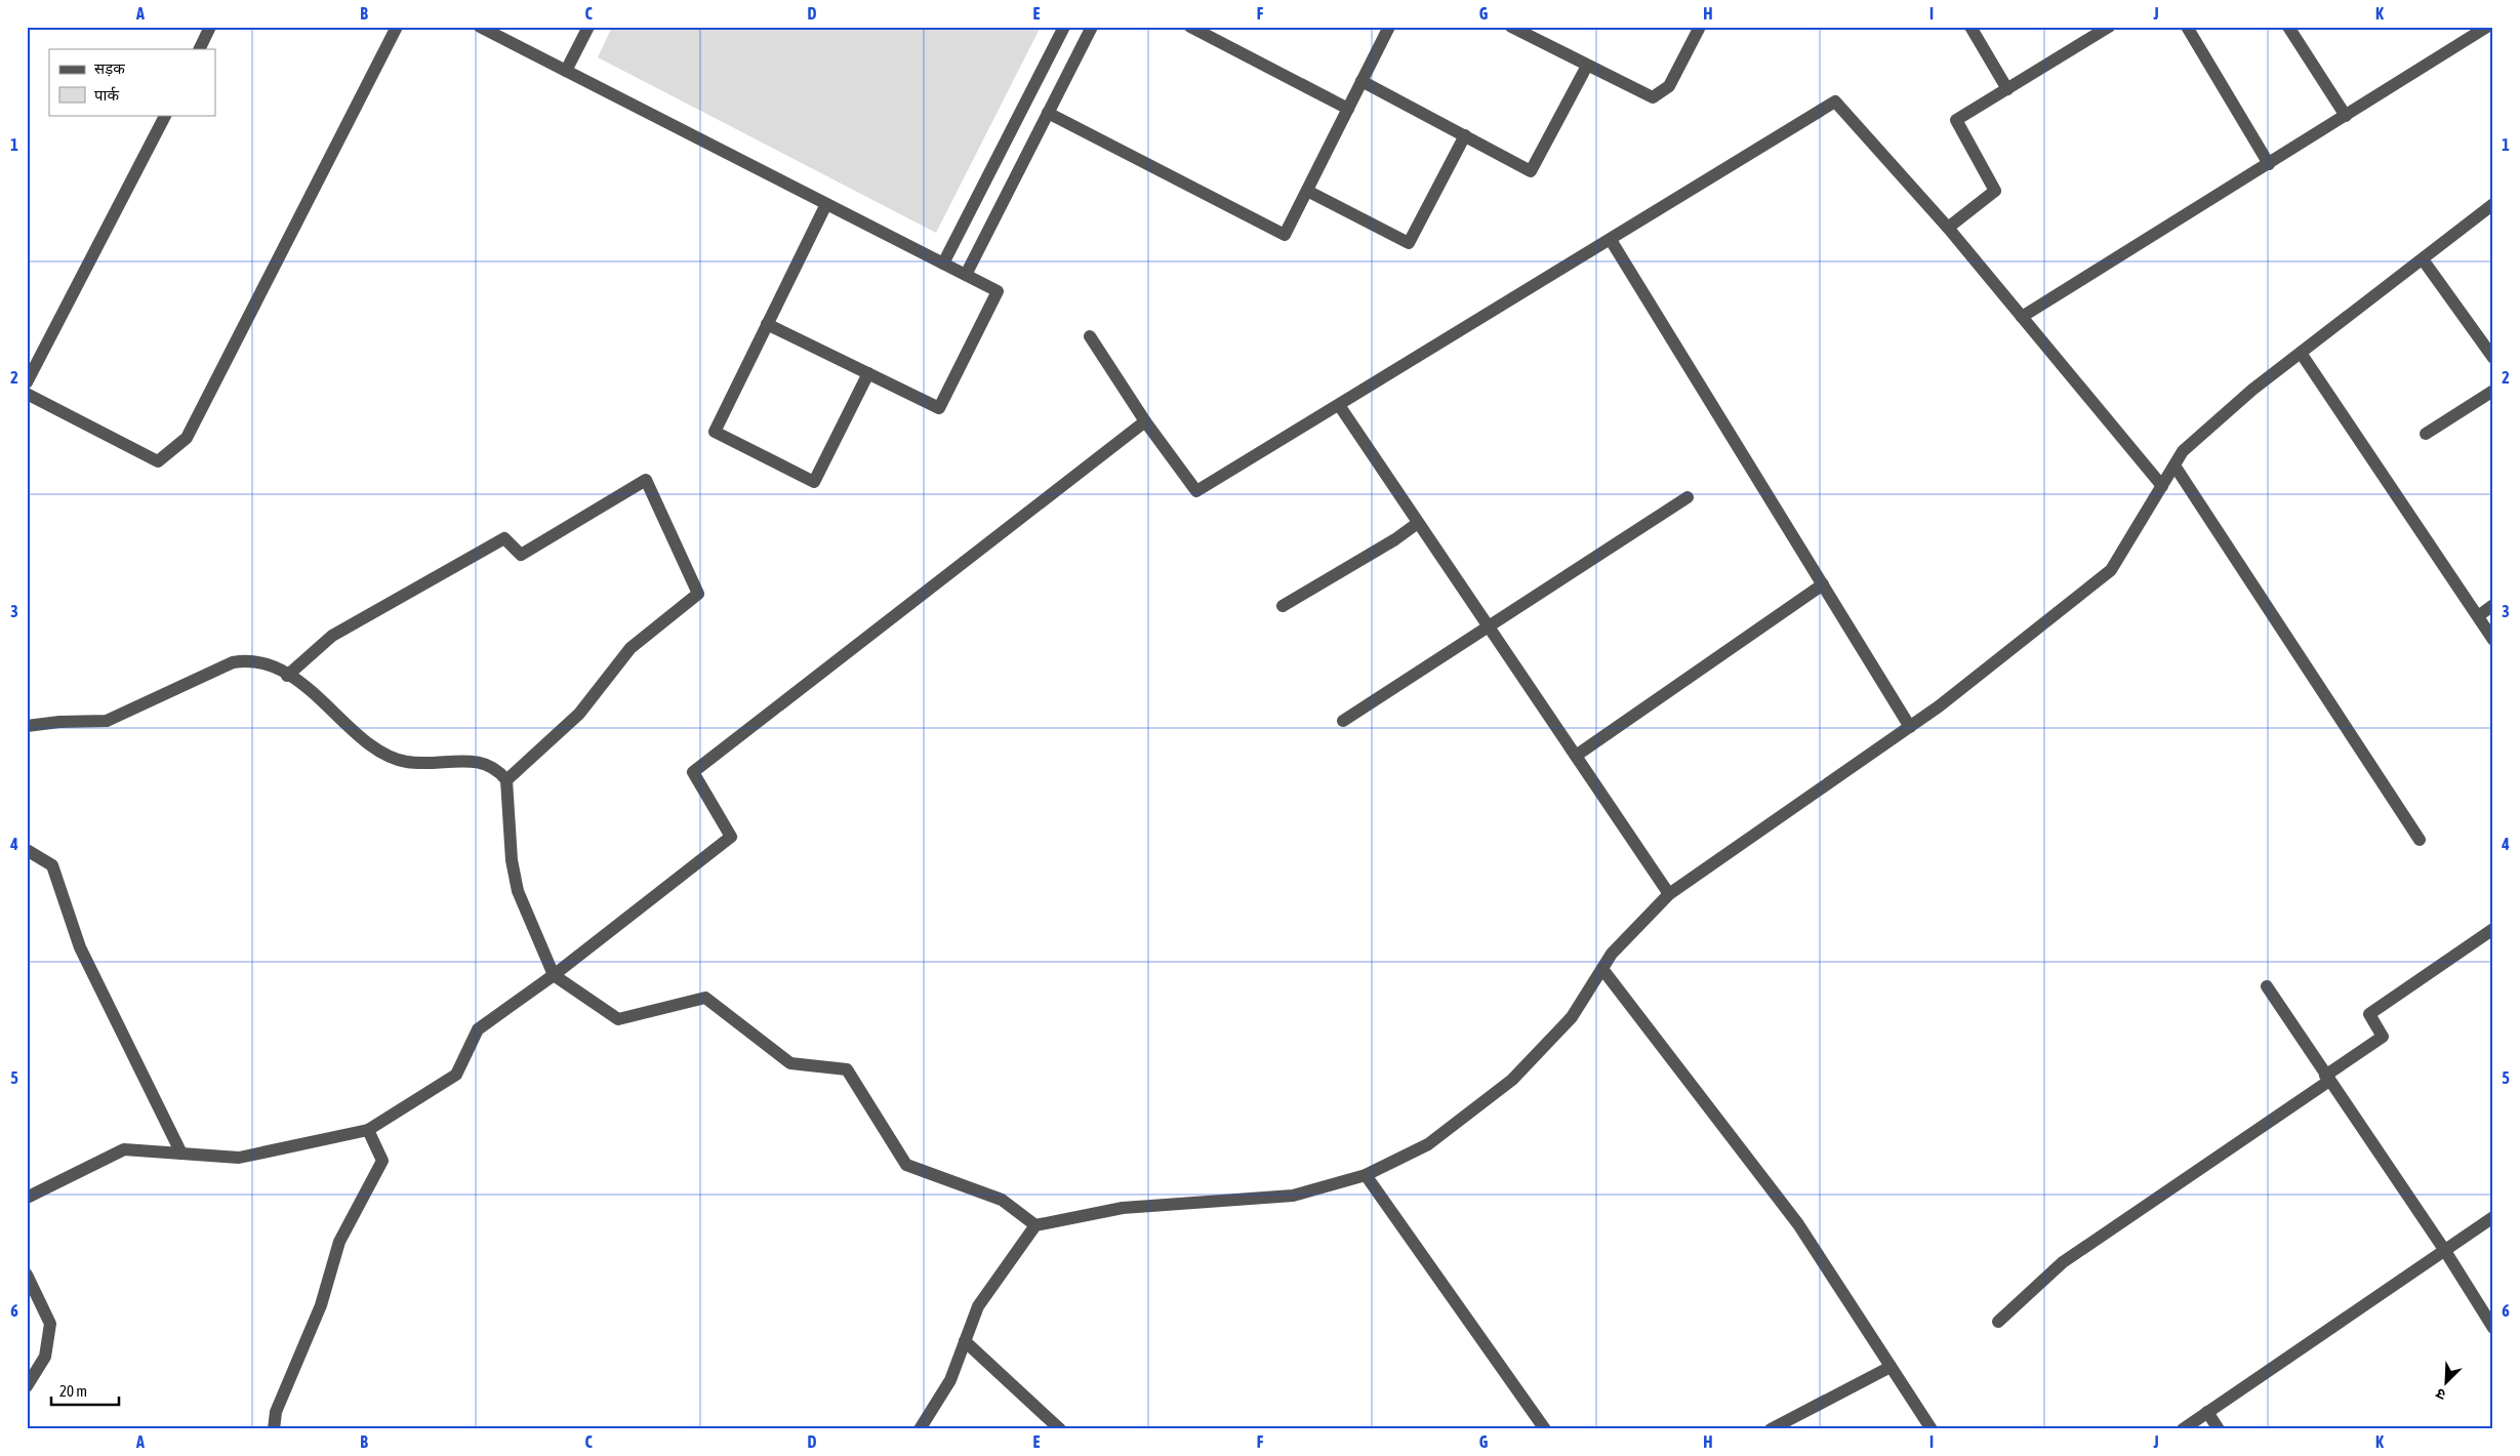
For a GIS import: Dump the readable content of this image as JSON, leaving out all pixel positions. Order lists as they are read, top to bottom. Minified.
{"legend":["सड़क","पार्क"],"scale_bar":"20 m","north":"bottom left","grid":{"columns":["A","B","C","D","E","F","G","H","I","J","K"],"rows":["1","2","3","4","5","6"]}}
